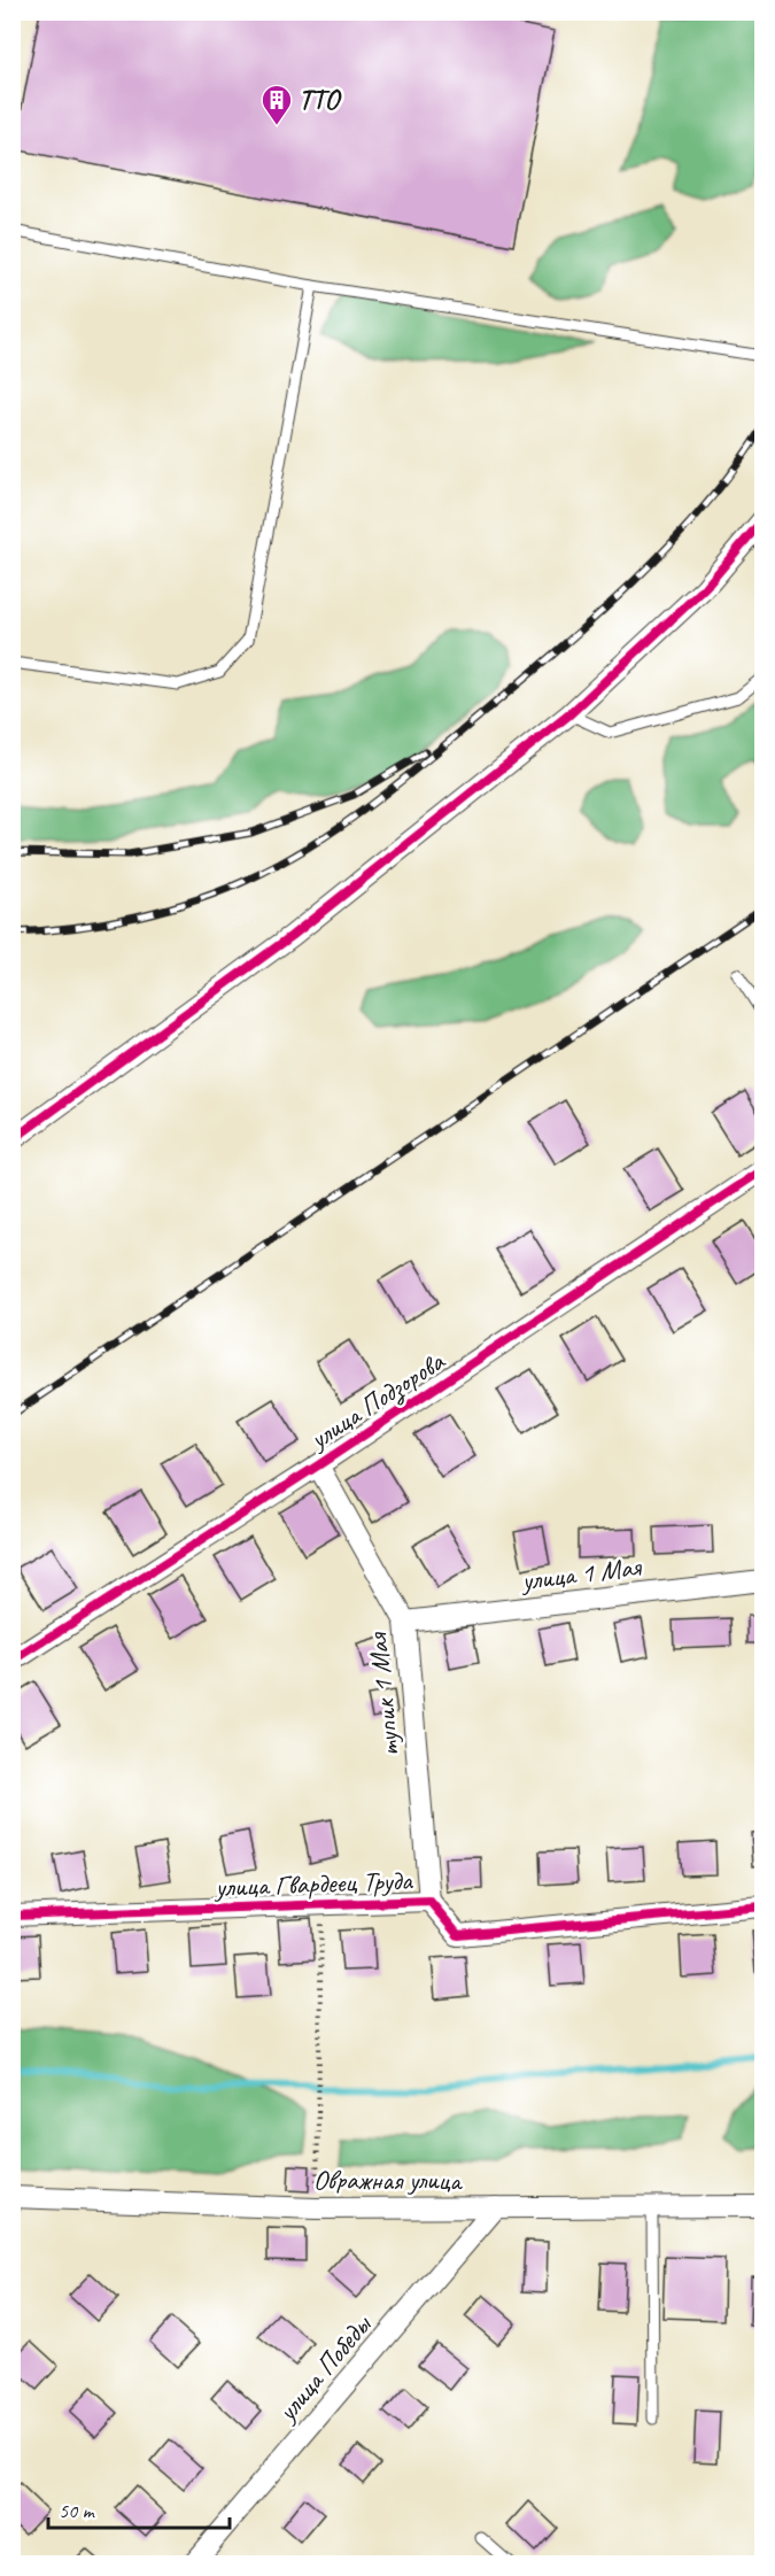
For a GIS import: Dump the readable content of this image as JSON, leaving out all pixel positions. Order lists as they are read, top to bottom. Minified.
{"streets":{"street":["улица Подзорова","улица 1 Мая","тупик 1 Мая","улица Гвардеец Труда","Овражная улица","улица Победы"]},"crossings":[["улица Подзорова","тупик 1 Мая"],["улица 1 Мая","тупик 1 Мая"],["тупик 1 Мая","улица Гвардеец Труда"],["Овражная улица","улица Победы"]],"places":{"building":["ТТО"]},"scale_bar":"50 m"}
